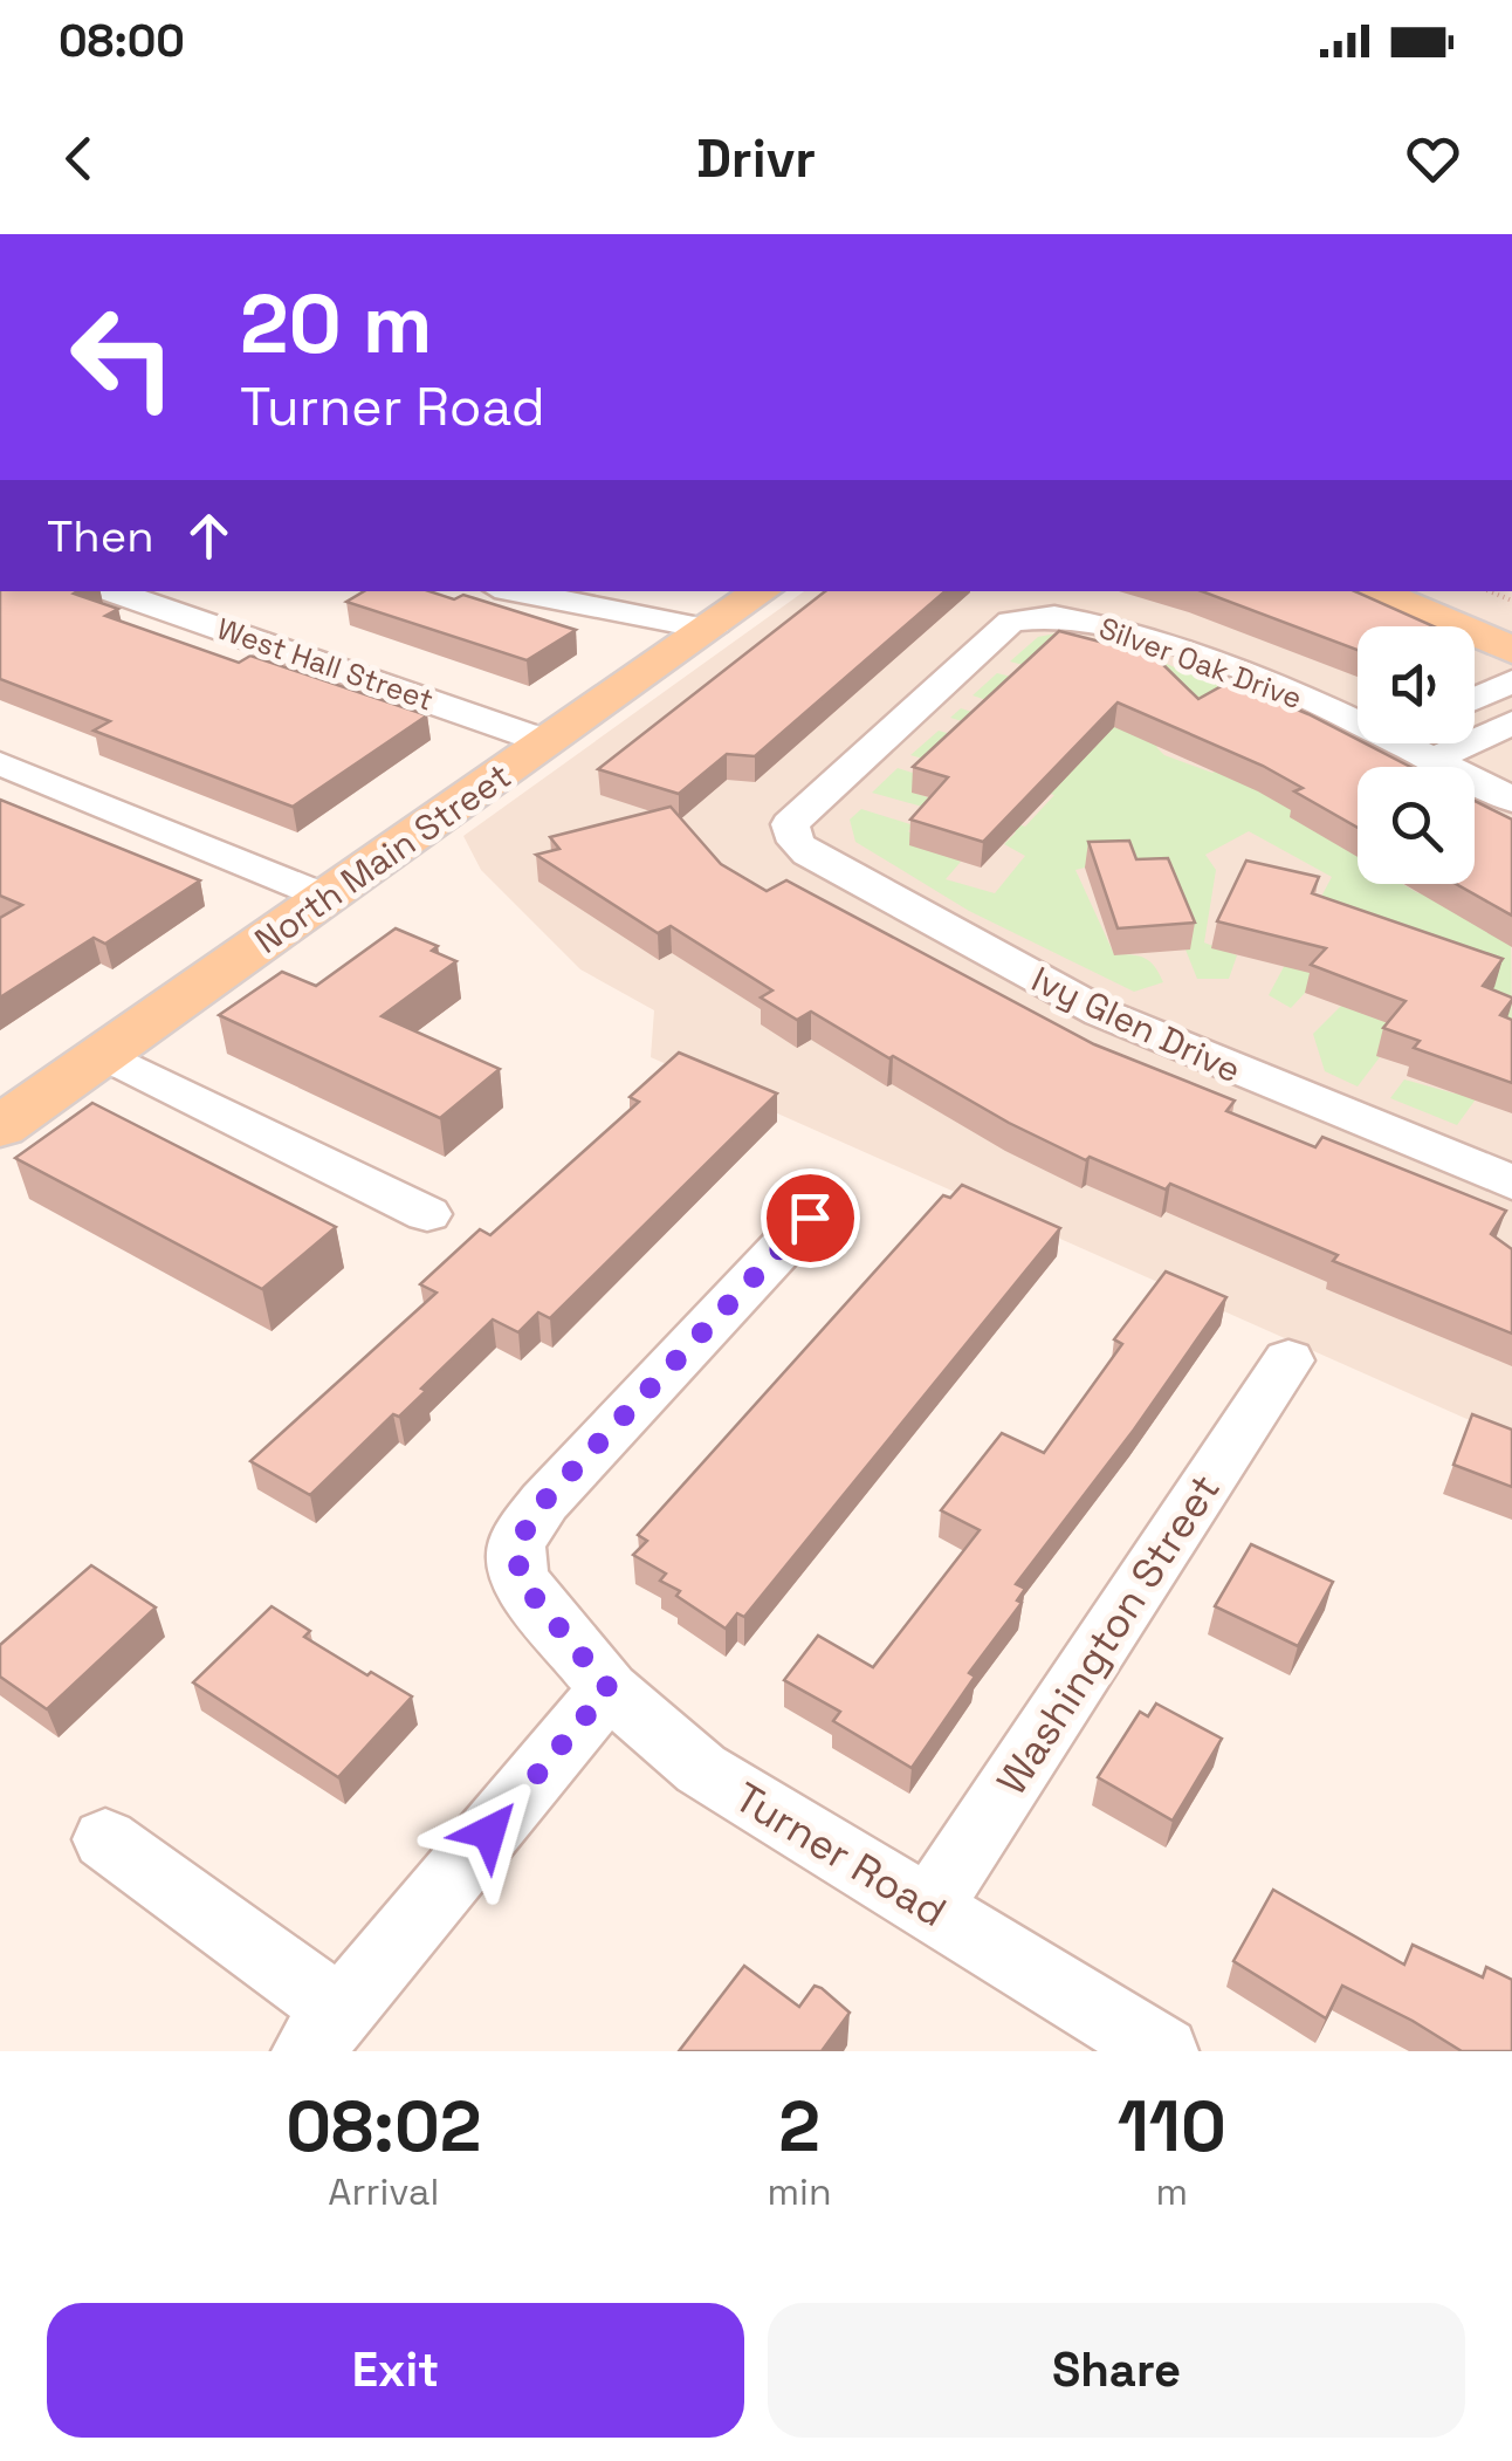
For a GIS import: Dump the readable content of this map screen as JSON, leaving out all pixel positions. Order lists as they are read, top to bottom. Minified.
{"streets":{"main road":["North Main Street"],"street":["Silver Oak Drive","West Hall Street","Ivy Glen Drive","Washington Street","Turner Road"]},"crossings":[["Silver Oak Drive","Ivy Glen Drive"],["West Hall Street","North Main Street"],["Washington Street","Turner Road"]],"page":{"status":"08:00","header":"Drivr","turn":["20 m","Turner Road"],"then":"Then","eta":["08:02","Arrival","2","min","110","m"],"buttons":["Exit","Share"]}}
